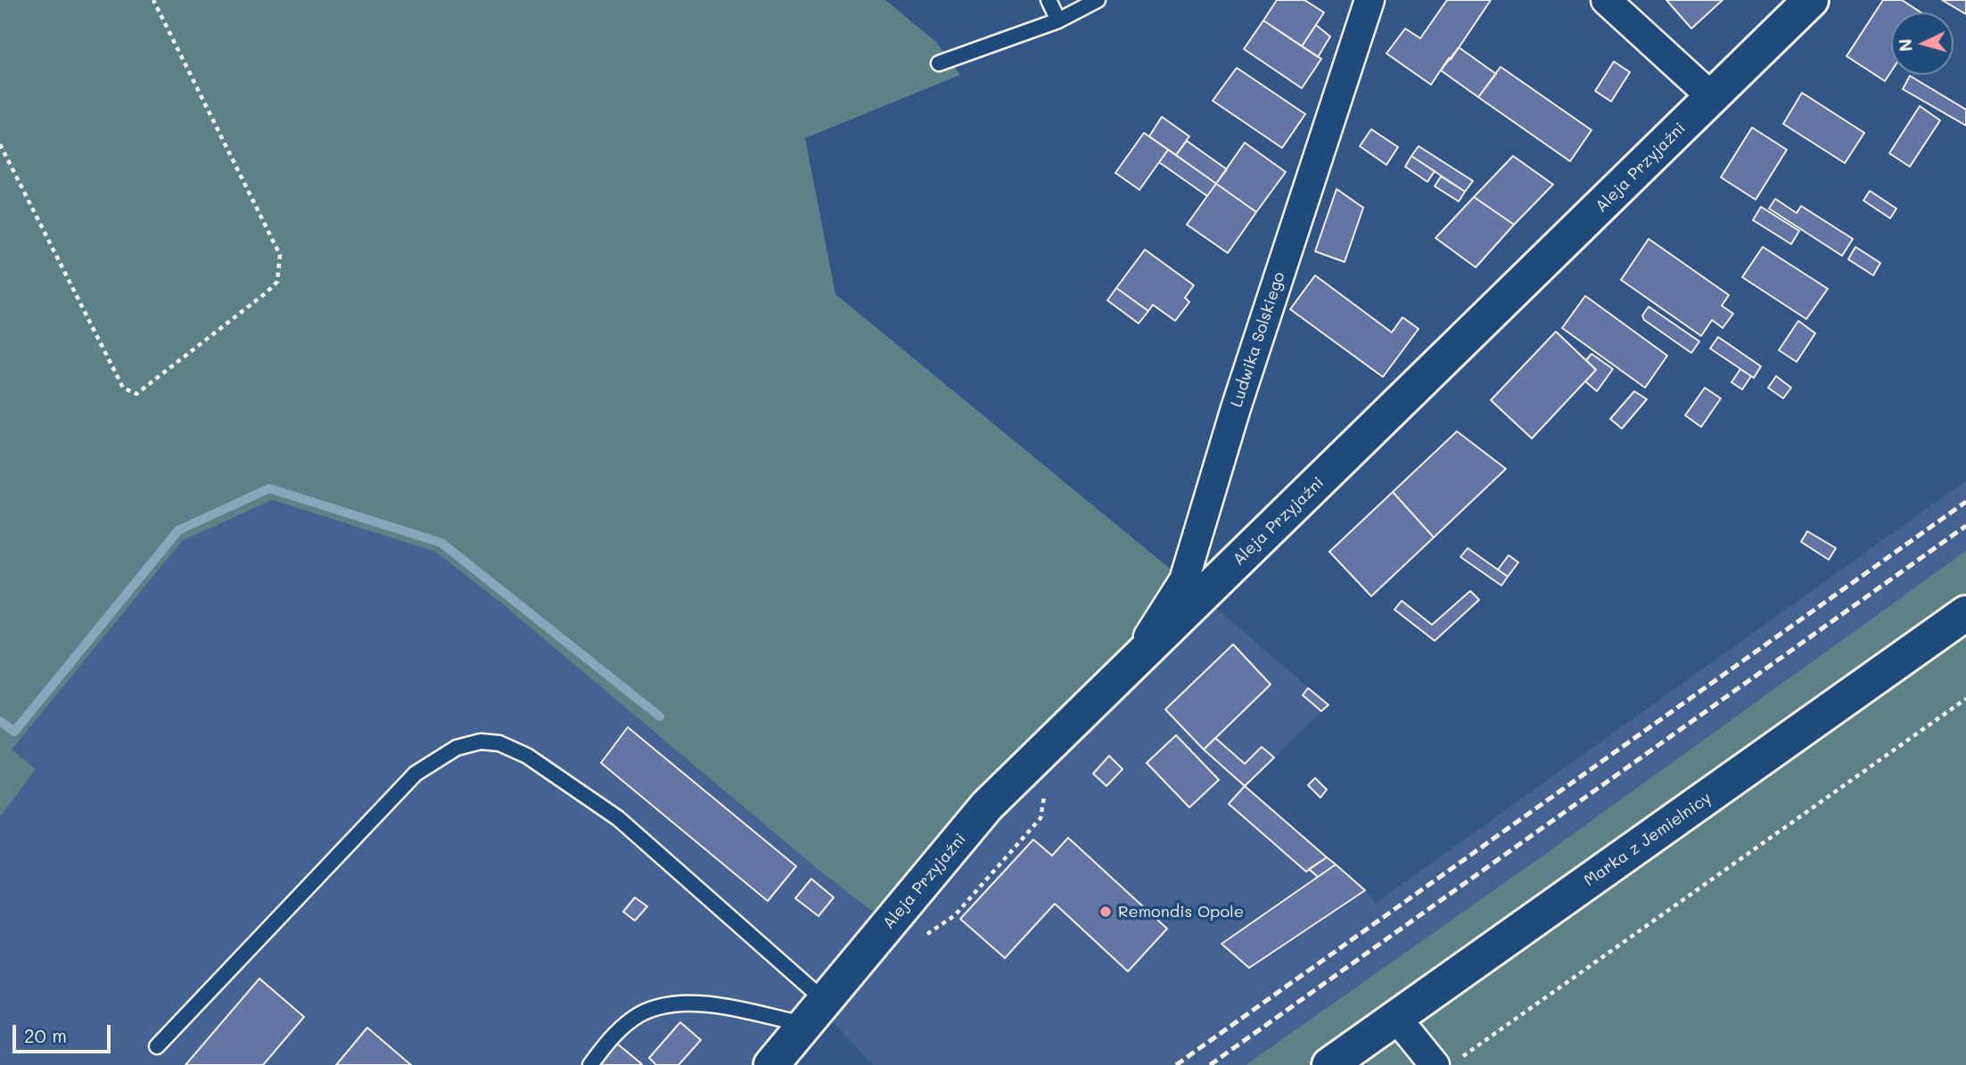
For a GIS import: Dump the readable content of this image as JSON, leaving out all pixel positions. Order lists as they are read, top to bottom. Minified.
{"streets":{"street":["Aleja Przyjaźni","Ludwika Solskiego","Marka z Jemielnicy"]},"crossings":[["Aleja Przyjaźni","Ludwika Solskiego"]],"places":["Remondis Opole"],"scale_bar":"20 m","north":"left"}
